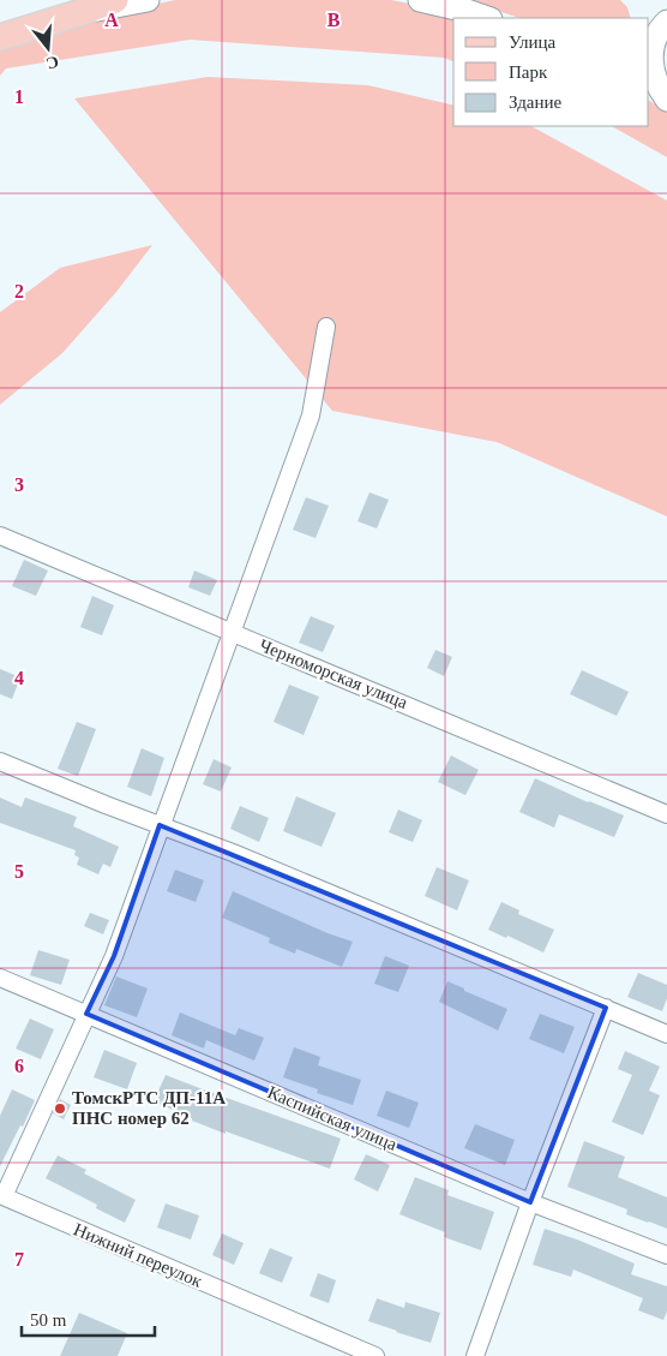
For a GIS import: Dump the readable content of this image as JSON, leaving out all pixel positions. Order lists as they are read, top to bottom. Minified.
{"streets":{"street":["Черноморская улица","Каспийская улица","Нижний переулок"]},"places":["ТомскРТС ДП-11А ПНС номер 62"],"legend":["Улица","Парк","Здание"],"scale_bar":"50 m","north":"bottom","grid":{"columns":["A","B"],"rows":["1","2","3","4","5","6","7"]}}
